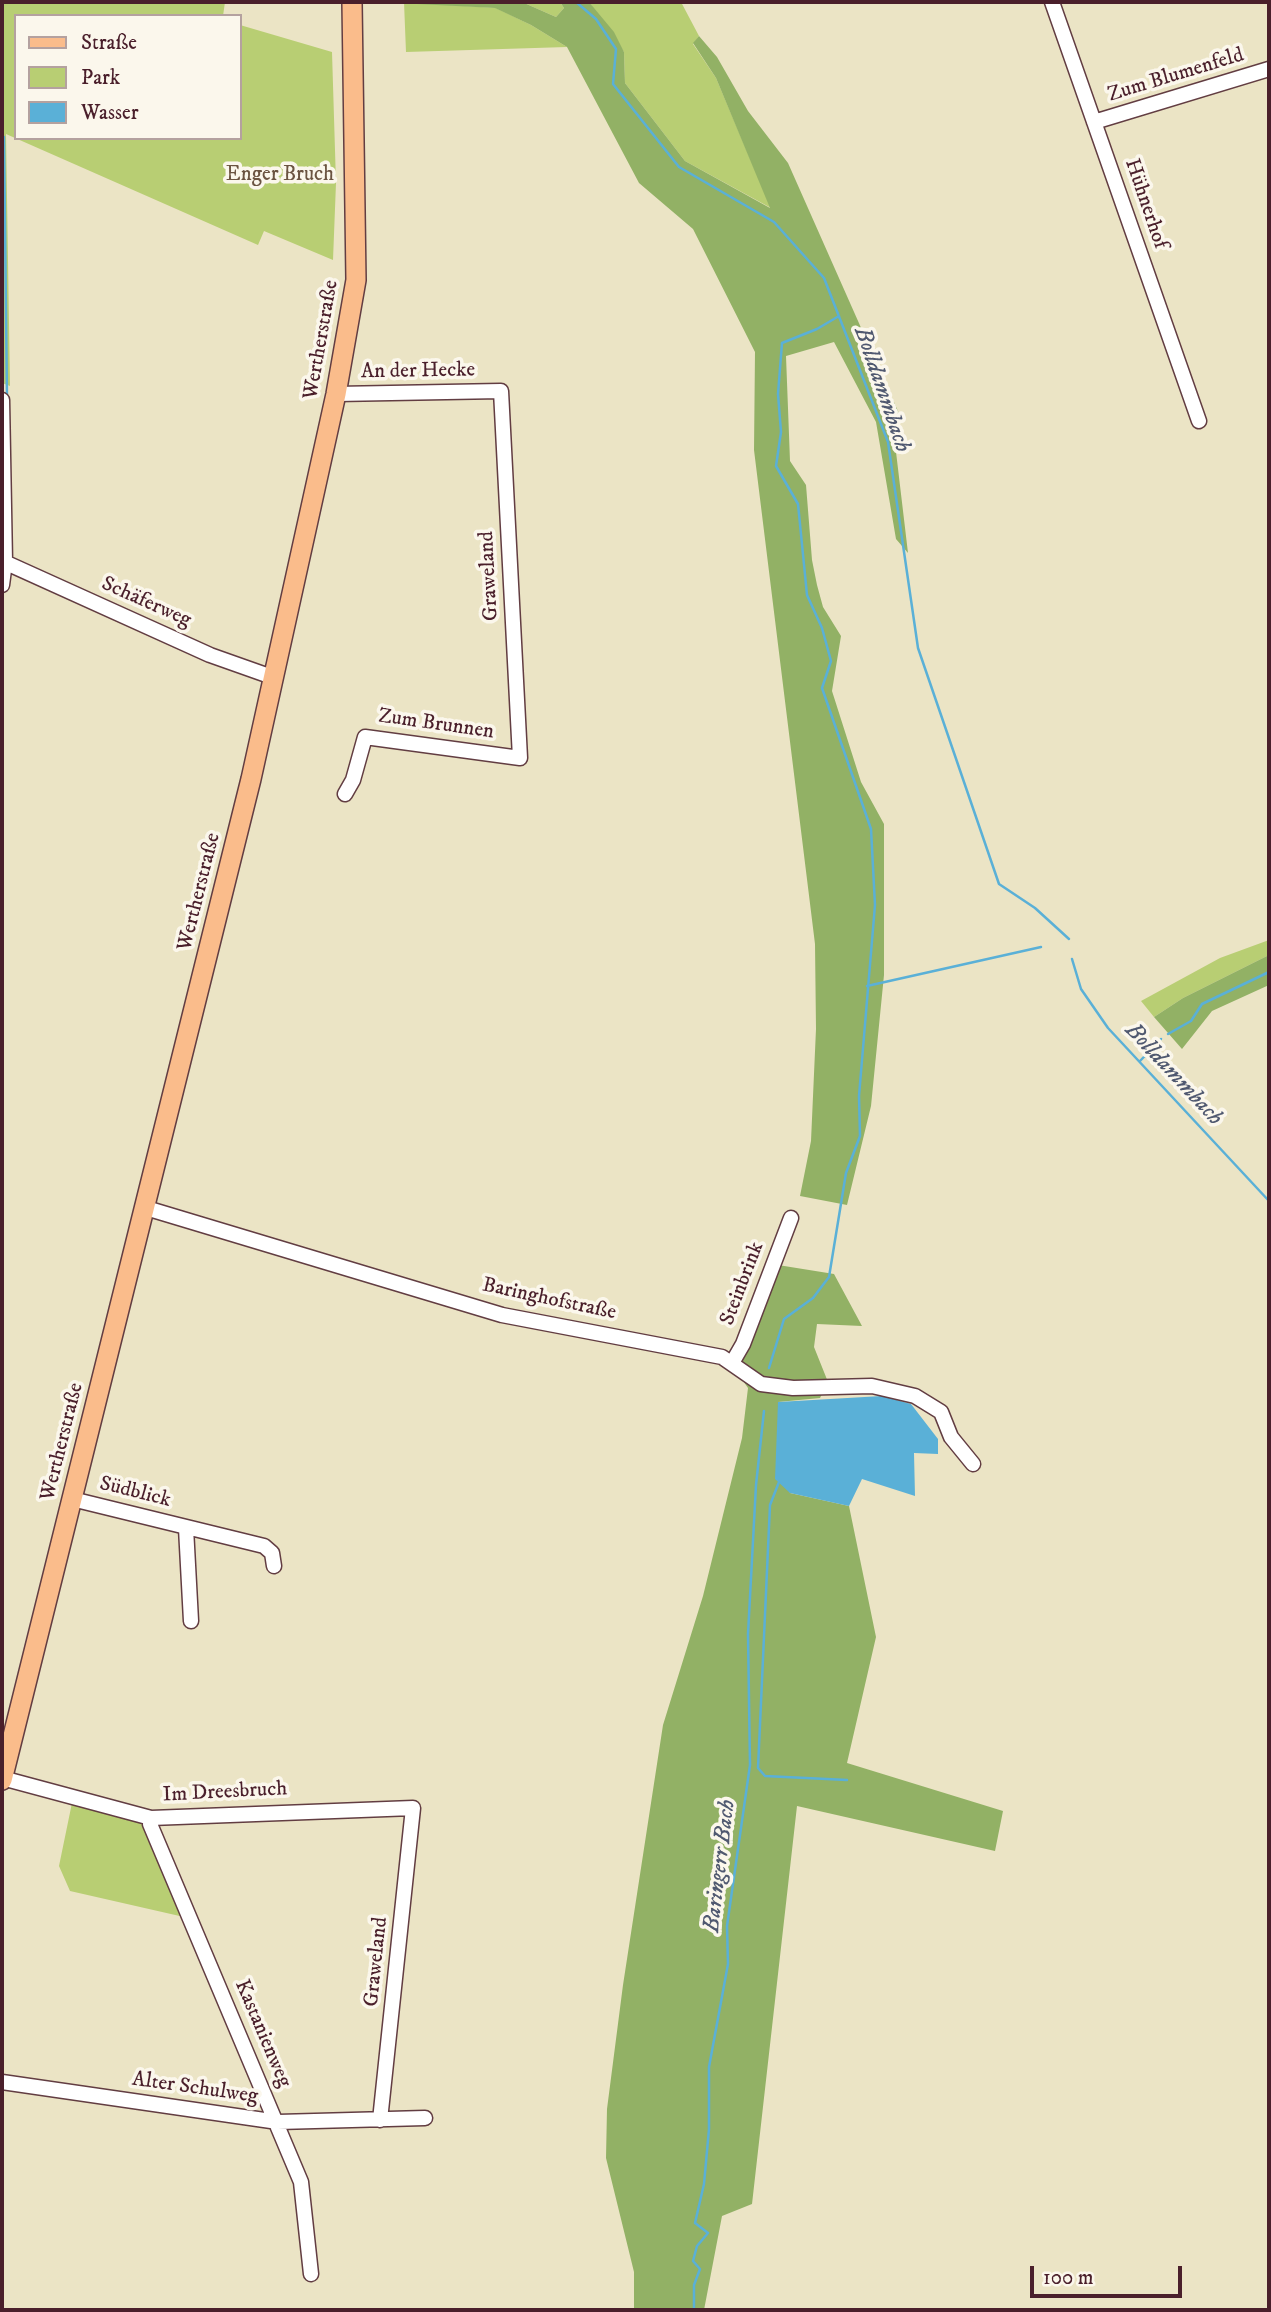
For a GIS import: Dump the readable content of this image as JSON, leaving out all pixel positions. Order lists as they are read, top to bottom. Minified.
{"streets":{"main road":["Wertherstraße"],"street":["Zum Blumenfeld","Hühnerhof","An der Hecke","Graweland","Schäferweg","Zum Brunnen","Steinbrink","Baringhofstraße","Südblick","Im Dreesbruch","Kastanienweg","Alter Schulweg"]},"crossings":[["Zum Blumenfeld","Hühnerhof"],["Wertherstraße","An der Hecke"],["Wertherstraße","Schäferweg"],["Wertherstraße","Baringhofstraße"],["Wertherstraße","Südblick"],["Wertherstraße","Im Dreesbruch"],["An der Hecke","Graweland"],["Graweland","Zum Brunnen"],["Graweland","Im Dreesbruch"],["Graweland","Alter Schulweg"],["Steinbrink","Baringhofstraße"],["Im Dreesbruch","Kastanienweg"],["Kastanienweg","Alter Schulweg"]],"water":["Bolldammbach","Baringerr Bach"],"parks":["Enger Bruch"],"legend":["Straße","Park","Wasser"],"scale_bar":"100 m"}
